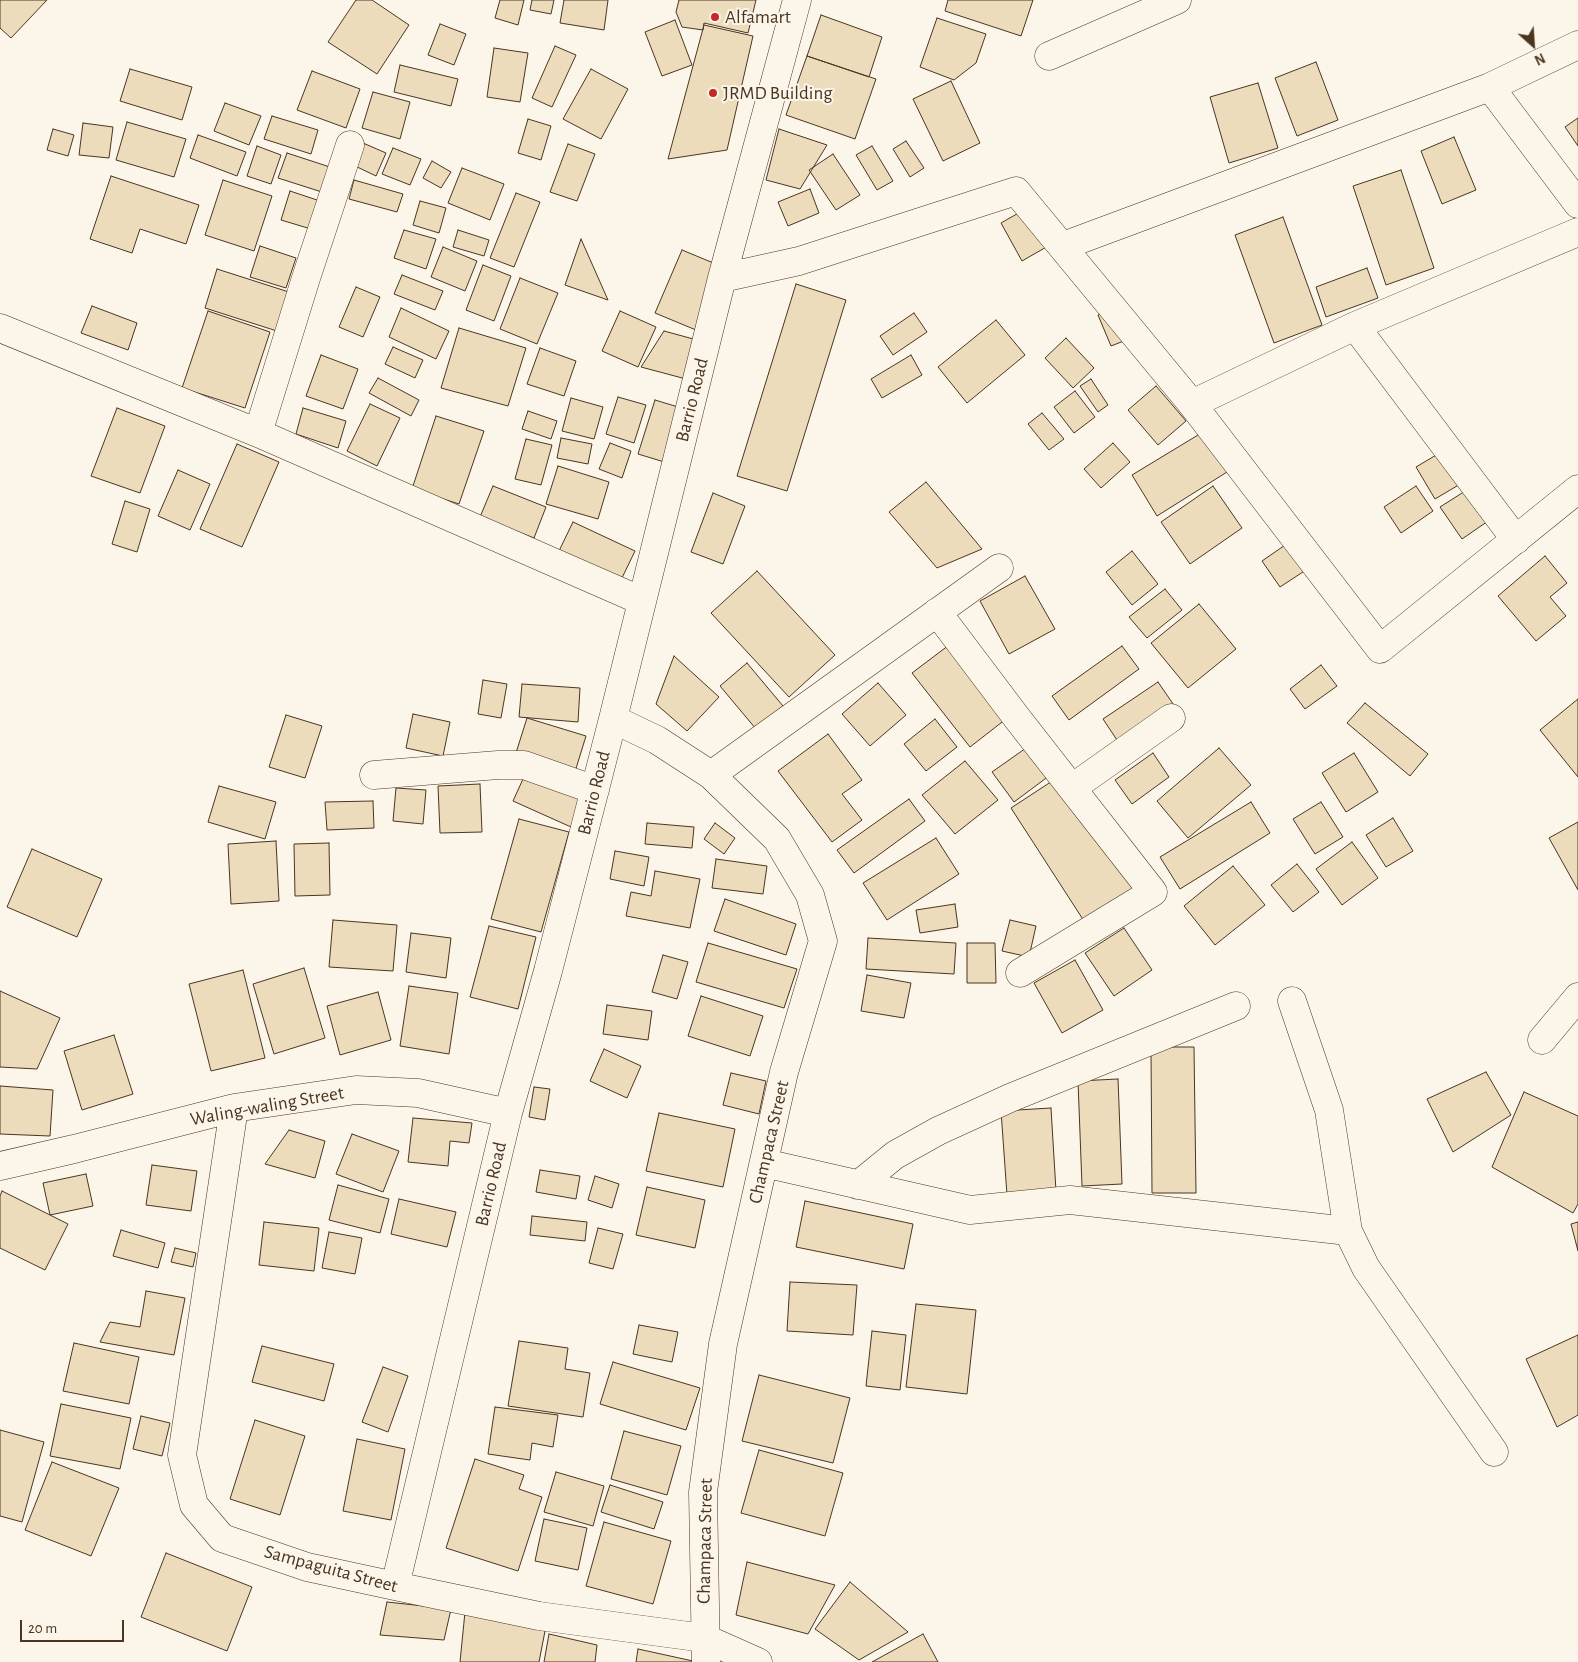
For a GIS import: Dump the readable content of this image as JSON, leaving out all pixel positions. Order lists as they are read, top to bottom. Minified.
{"streets":{"street":["Barrio Road","Waling-waling Street","Champaca Street","Sampaguita Street"]},"crossings":[["Barrio Road","Waling-waling Street"],["Barrio Road","Champaca Street"],["Barrio Road","Sampaguita Street"],["Waling-waling Street","Sampaguita Street"],["Champaca Street","Sampaguita Street"]],"places":["Alfamart","JRMD Building"],"scale_bar":"20 m","north":"bottom right"}
